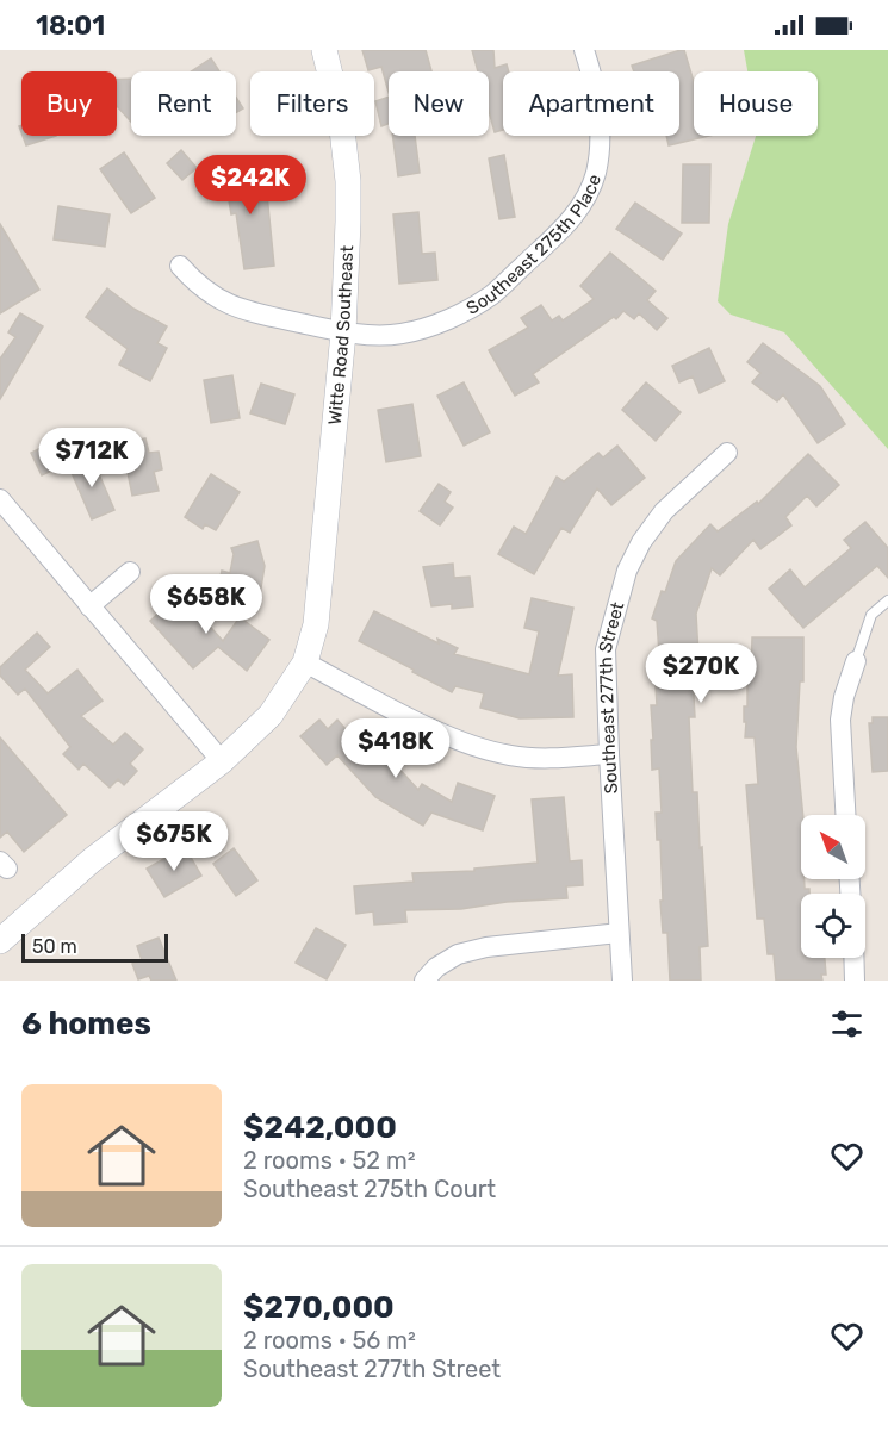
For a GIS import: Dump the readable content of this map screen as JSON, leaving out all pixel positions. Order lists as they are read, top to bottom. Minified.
{"streets":{"street":["Southeast 275th Place","Witte Road Southeast","Southeast 277th Street"]},"crossings":[["Southeast 275th Place","Witte Road Southeast"]],"scale_bar":"50 m","north":"top left","page":{"status":"18:01","chip":["Buy","Rent","Filters","New","Apartment","House"],"price":["$242K","$712K","$658K","$270K","$418K","$675K"],"scale":"50 m","heading":"6 homes","list":[{"name":"$242,000","note":"2 rooms · 52 m² · Southeast 275th Court"},{"name":"$270,000","note":"2 rooms · 56 m² · Southeast 277th Street"}]}}
